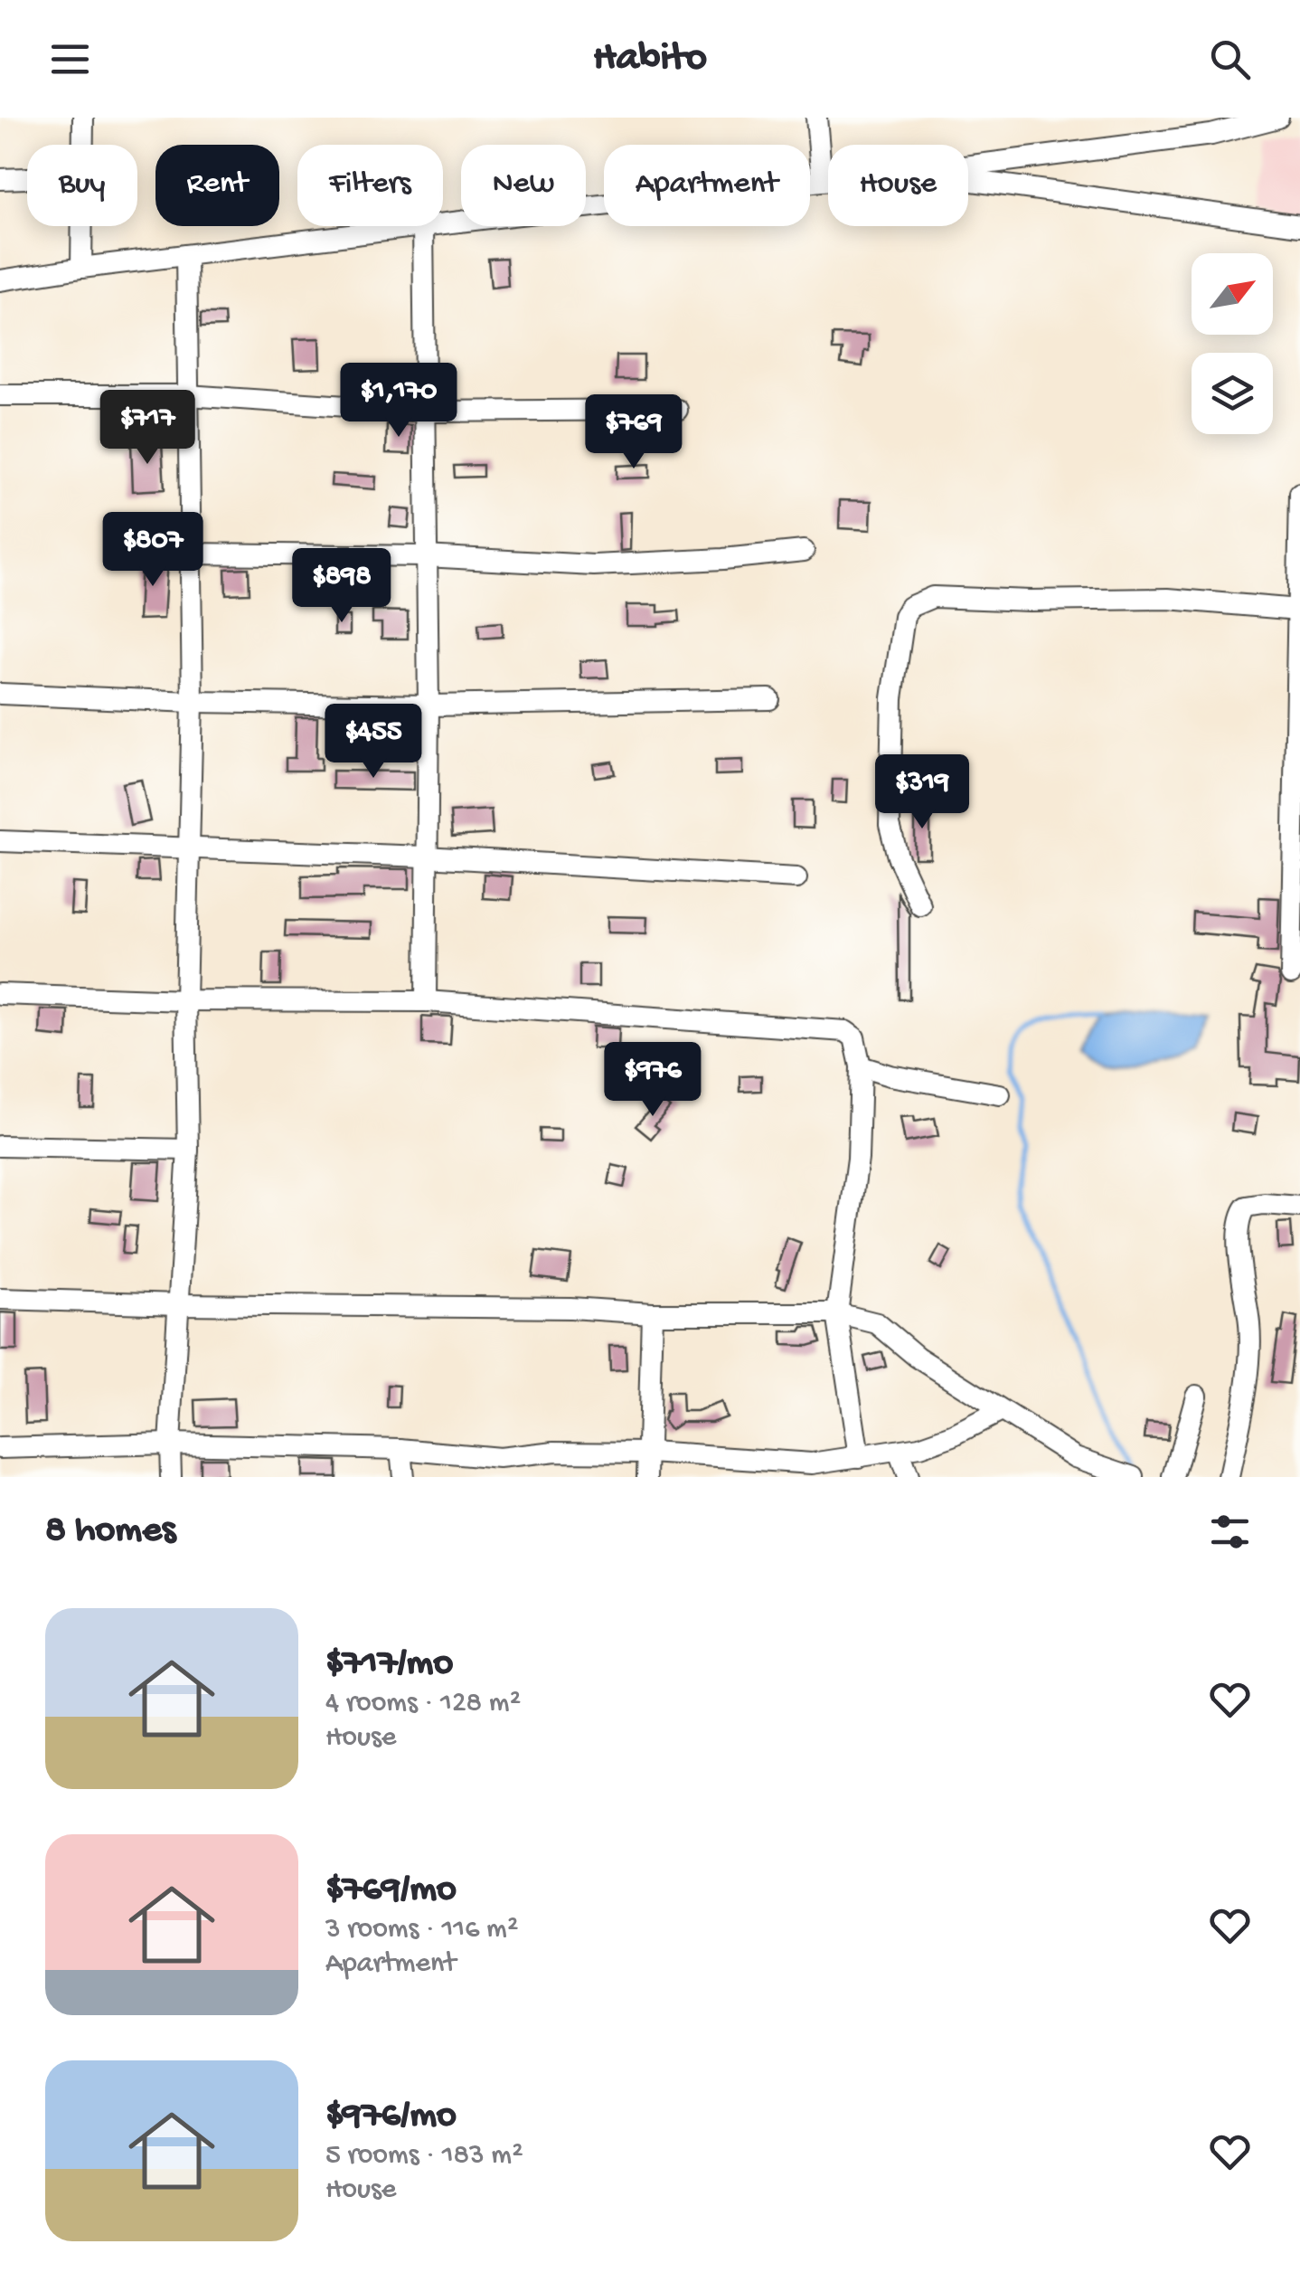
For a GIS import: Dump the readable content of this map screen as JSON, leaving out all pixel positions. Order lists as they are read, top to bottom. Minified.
{"north":"top right","page":{"header":"Habito","chip":["Buy","Rent","Filters","New","Apartment","House"],"price":["$1,170","$717","$769","$807","$898","$455","$319","$976"],"heading":"8 homes","list":[{"name":"$717/mo","note":"4 rooms · 128 m² · House"},{"name":"$769/mo","note":"3 rooms · 116 m² · Apartment"},{"name":"$976/mo","note":"5 rooms · 183 m² · House"}]}}
